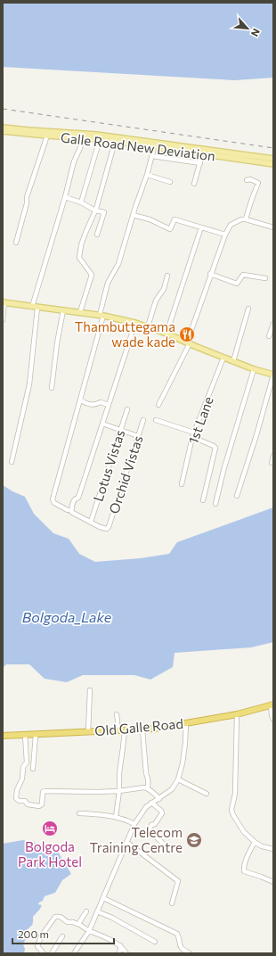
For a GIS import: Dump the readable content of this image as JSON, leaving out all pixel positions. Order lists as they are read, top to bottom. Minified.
{"streets":{"highway":["Old Galle Road"],"main road":["Galle Road New Deviation"],"street":["1st Lane","Lotus Vistas","Orchid Vistas"]},"crossings":[["Lotus Vistas","Orchid Vistas"]],"water":["Bolgoda_Lake"],"places":{"restaurant":["Thambuttegama wade kade"],"hotel":["Bolgoda Park Hotel"],"school or university":["Telecom Training Centre"]},"scale_bar":"200 m","north":"bottom right"}
